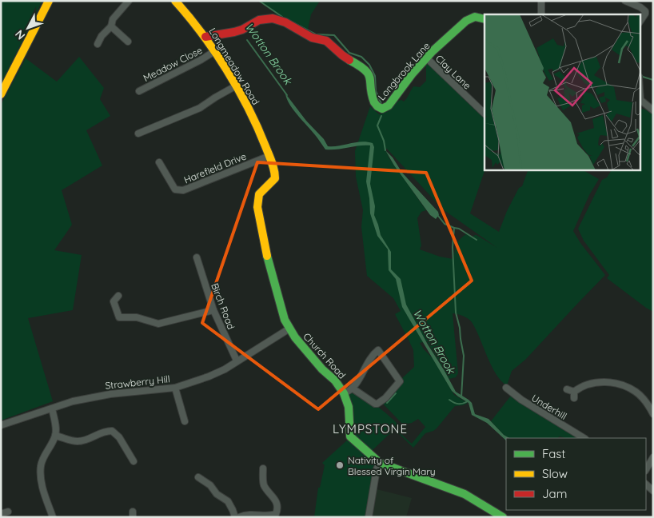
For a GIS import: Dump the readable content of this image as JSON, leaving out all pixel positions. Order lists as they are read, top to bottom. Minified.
{"streets":{"main road":["Longmeadow Road","Longbrook Lane","Church Road"],"street":["Meadow Close","Clay Lane","Harefield Drive","Birch Road","Strawberry Hill","Underhill"]},"crossings":[["Meadow Close","Longmeadow Road"],["Longmeadow Road","Longbrook Lane"],["Longmeadow Road","Harefield Drive"],["Longmeadow Road","Church Road"],["Longmeadow Road","Strawberry Hill"],["Longbrook Lane","Clay Lane"],["Birch Road","Strawberry Hill"],["Church Road","Strawberry Hill"]],"districts":["LYMPSTONE"],"water":["Wotton Brook"],"places":["Nativity of Blessed Virgin Mary"],"legend":["Fast","Slow","Jam"],"north":"bottom left"}
